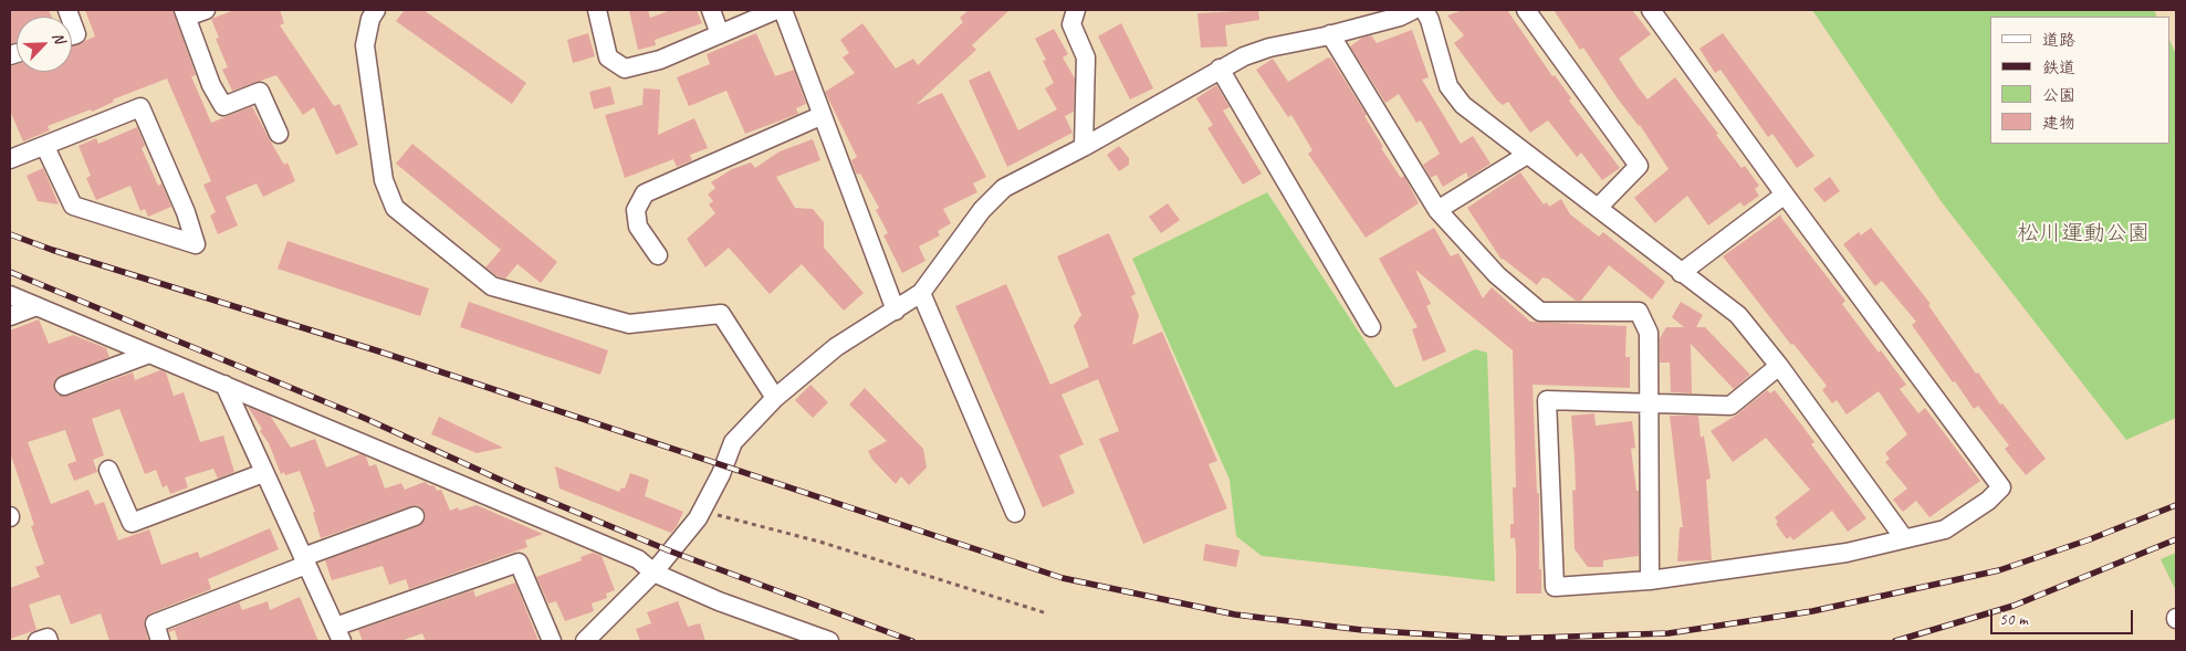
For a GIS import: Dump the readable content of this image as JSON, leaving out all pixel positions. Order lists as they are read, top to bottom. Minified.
{"parks":["松川運動公園"],"legend":["道路","鉄道","公園","建物"],"scale_bar":"50 m","north":"top right"}
